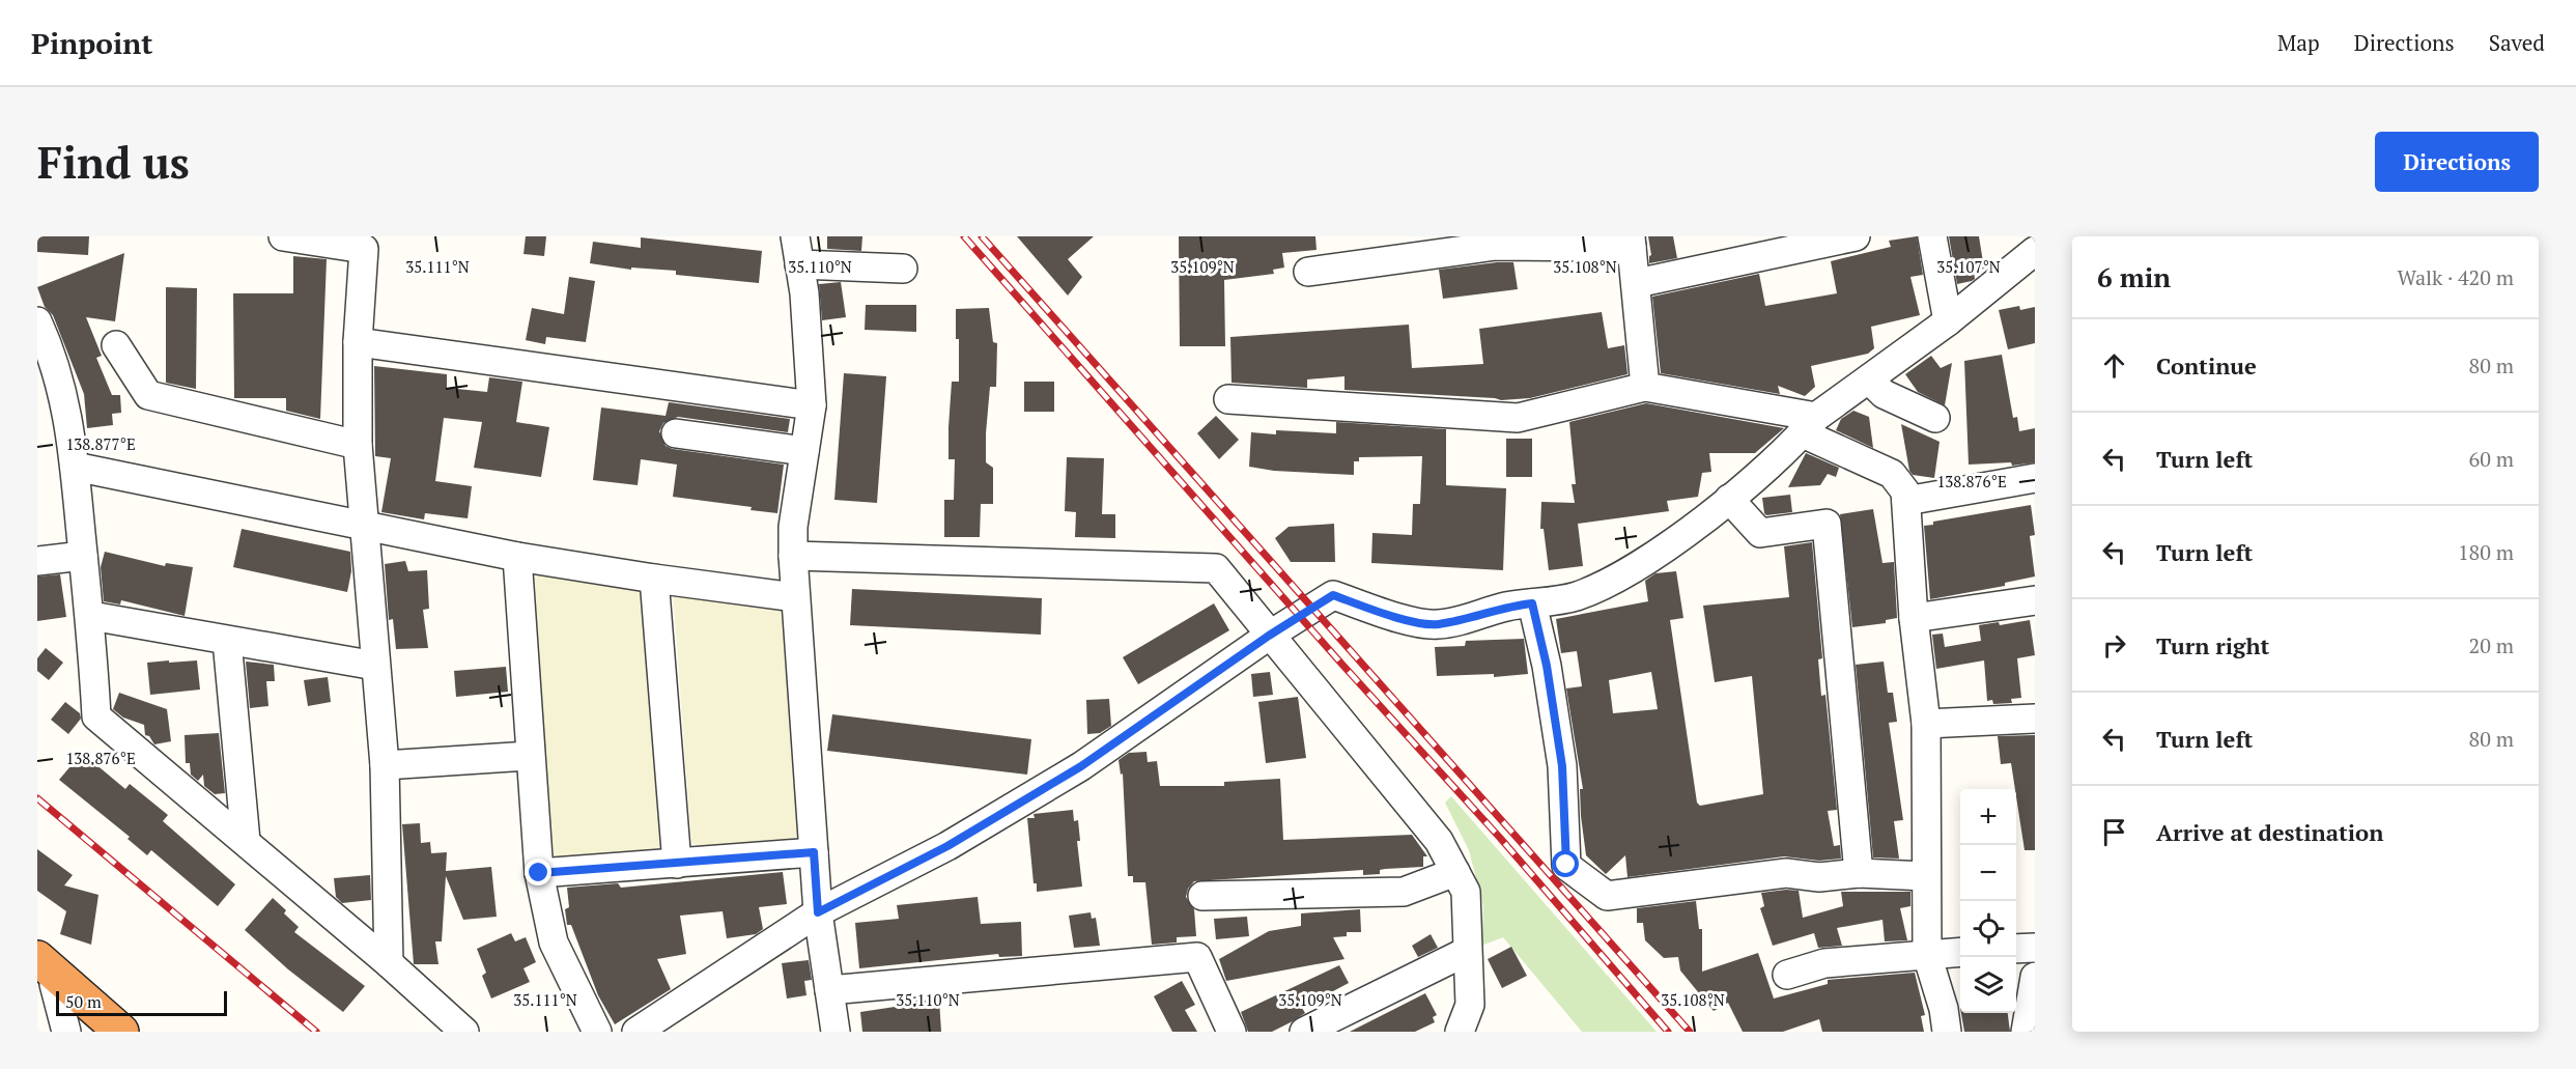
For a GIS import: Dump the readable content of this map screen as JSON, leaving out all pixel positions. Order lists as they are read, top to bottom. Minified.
{"scale_bar":"50 m","page":{"header":"Pinpoint","nav":["Map","Directions","Saved"],"buttons":"Directions","title":"Find us","heading":["6 min","Walk · 420 m"],"list":[["Continue","80 m"],["Turn left","60 m"],["Turn left","180 m"],["Turn right","20 m"],["Turn left","80 m"],"Arrive at destination"],"map_buttons":["+","−"],"scale":"50 m"},"coordinates":["35.111°N","35.110°N","35.109°N","35.108°N","35.107°N","138.877°E","138.876°E"]}
